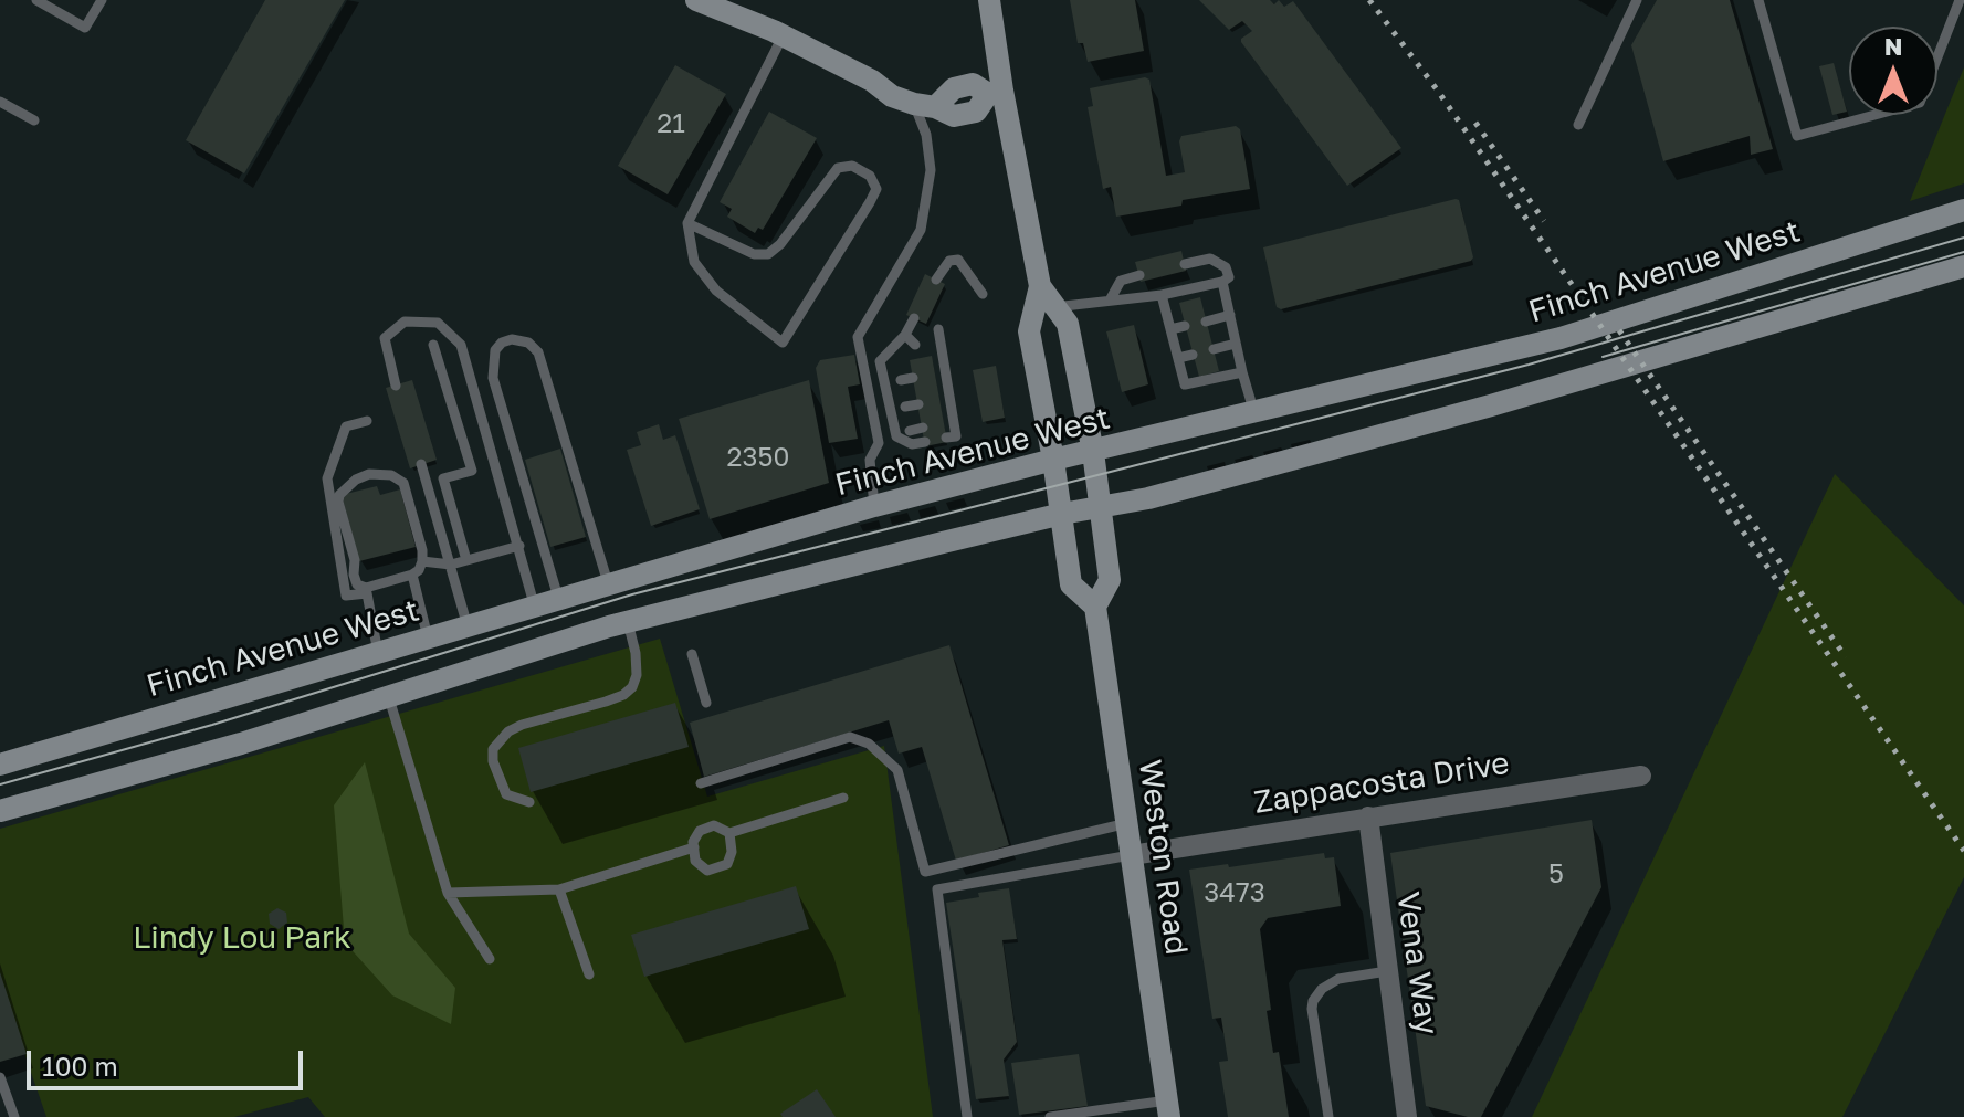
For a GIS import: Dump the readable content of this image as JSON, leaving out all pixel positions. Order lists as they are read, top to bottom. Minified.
{"streets":{"main road":["Finch Avenue West","Weston Road"],"street":["Zappacosta Drive","Vena Way"]},"crossings":[["Finch Avenue West","Weston Road"],["Zappacosta Drive","Weston Road"],["Zappacosta Drive","Vena Way"]],"parks":["Lindy Lou Park"],"house_numbers":["21","2350","5","3473"],"scale_bar":"100 m","north":"top"}
